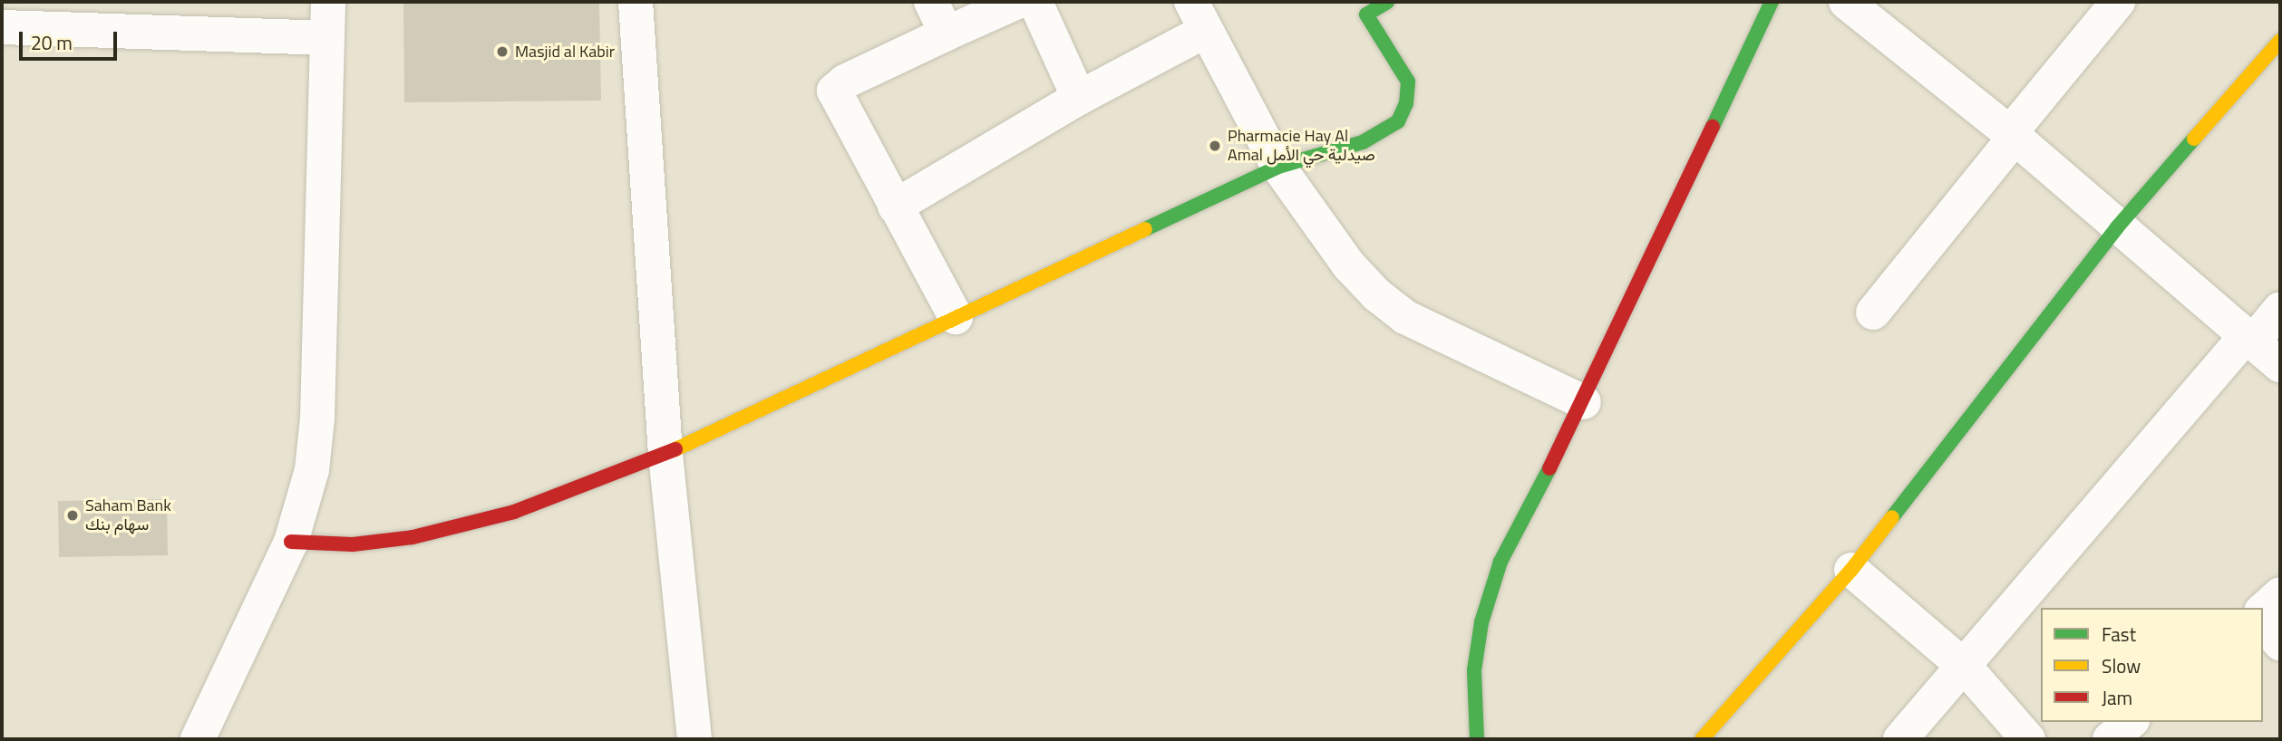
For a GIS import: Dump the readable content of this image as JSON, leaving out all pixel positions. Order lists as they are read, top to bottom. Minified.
{"places":["Masjid al Kabir","Pharmacie Hay Al Amal صيدلية حي الأمل","Saham Bank سهام بنك"],"legend":["Fast","Slow","Jam"],"scale_bar":"20 m"}
